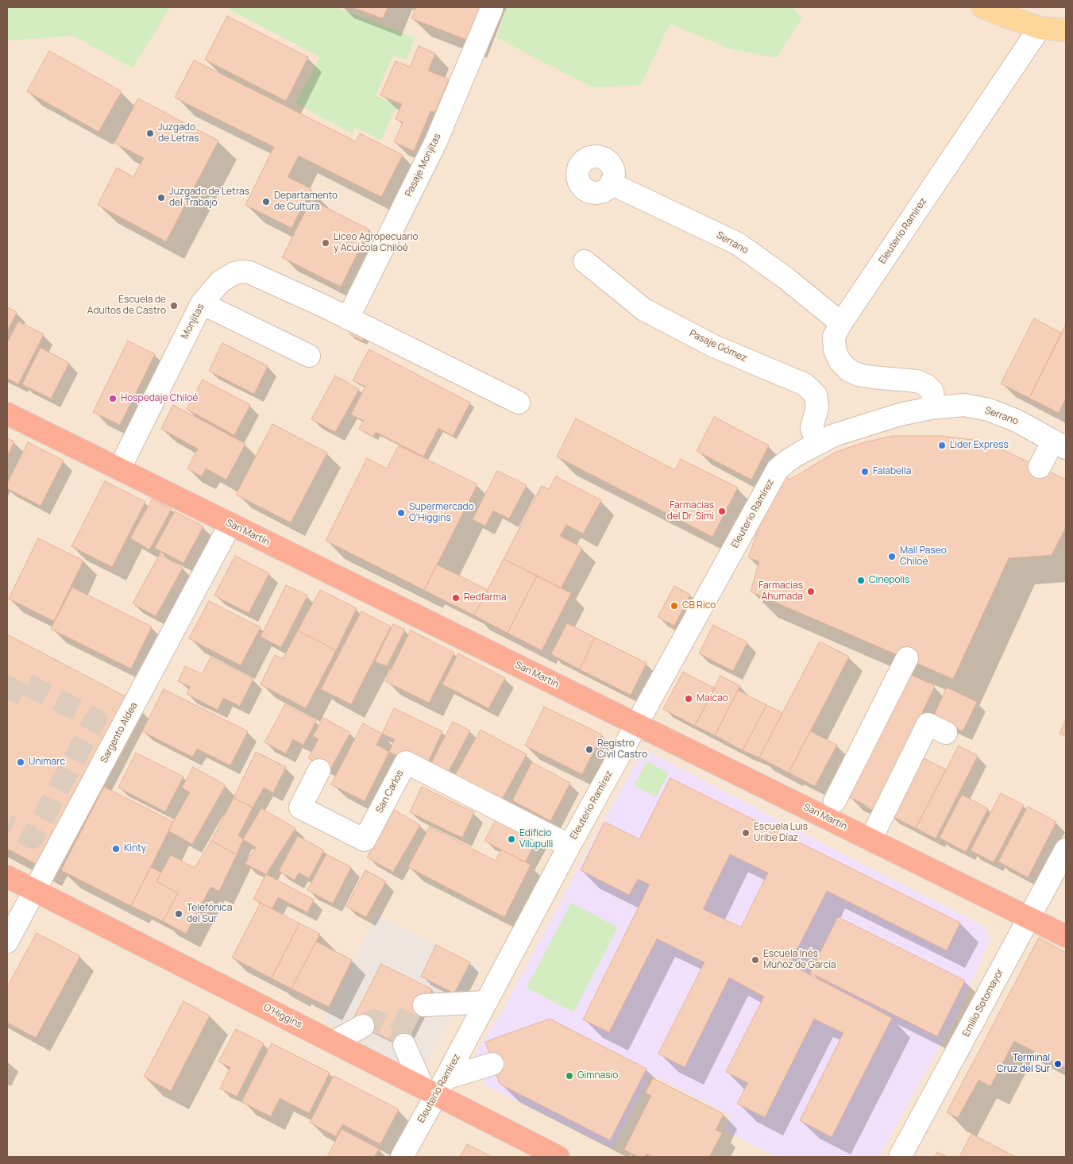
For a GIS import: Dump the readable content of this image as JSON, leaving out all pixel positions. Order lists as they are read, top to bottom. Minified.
{"streets":{"highway":["San Martín","O'Higgins"],"street":["Pasaje Monjitas","Eleuterio Ramírez","Serrano","Monjitas","Pasaje Gómez","Sargento Aldea","San Carlos","Emilio Sotomayor"]},"crossings":[["Pasaje Monjitas","Monjitas"],["Eleuterio Ramírez","Serrano"],["Eleuterio Ramírez","Pasaje Gómez"],["Eleuterio Ramírez","San Martín"],["Eleuterio Ramírez","San Carlos"],["Eleuterio Ramírez","O'Higgins"],["Monjitas","San Martín"],["San Martín","Sargento Aldea"],["San Martín","Emilio Sotomayor"],["Sargento Aldea","O'Higgins"]],"places":["Juzgado de Letras","Juzgado de Letras del Trabajo","Departamento de Cultura","Liceo Agropecuario y Acuícola Chiloé","Escuela de Adultos de Castro","Hospedaje Chiloé","Lider Express","Falabella","Farmacias del Dr. Simi","Supermercado O'Higgins","Mall Paseo Chiloé","Cinepolis","Farmacias Ahumada","Redfarma","CB Rico","Maicao","Registro Civil Castro","Unimarc","Escuela Luis Uribe Díaz","Edificio Vilupulli","Kinty","Telefónica del Sur","Escuela Inés Muñoz de García","Terminal Cruz del Sur","Gimnasio"]}
